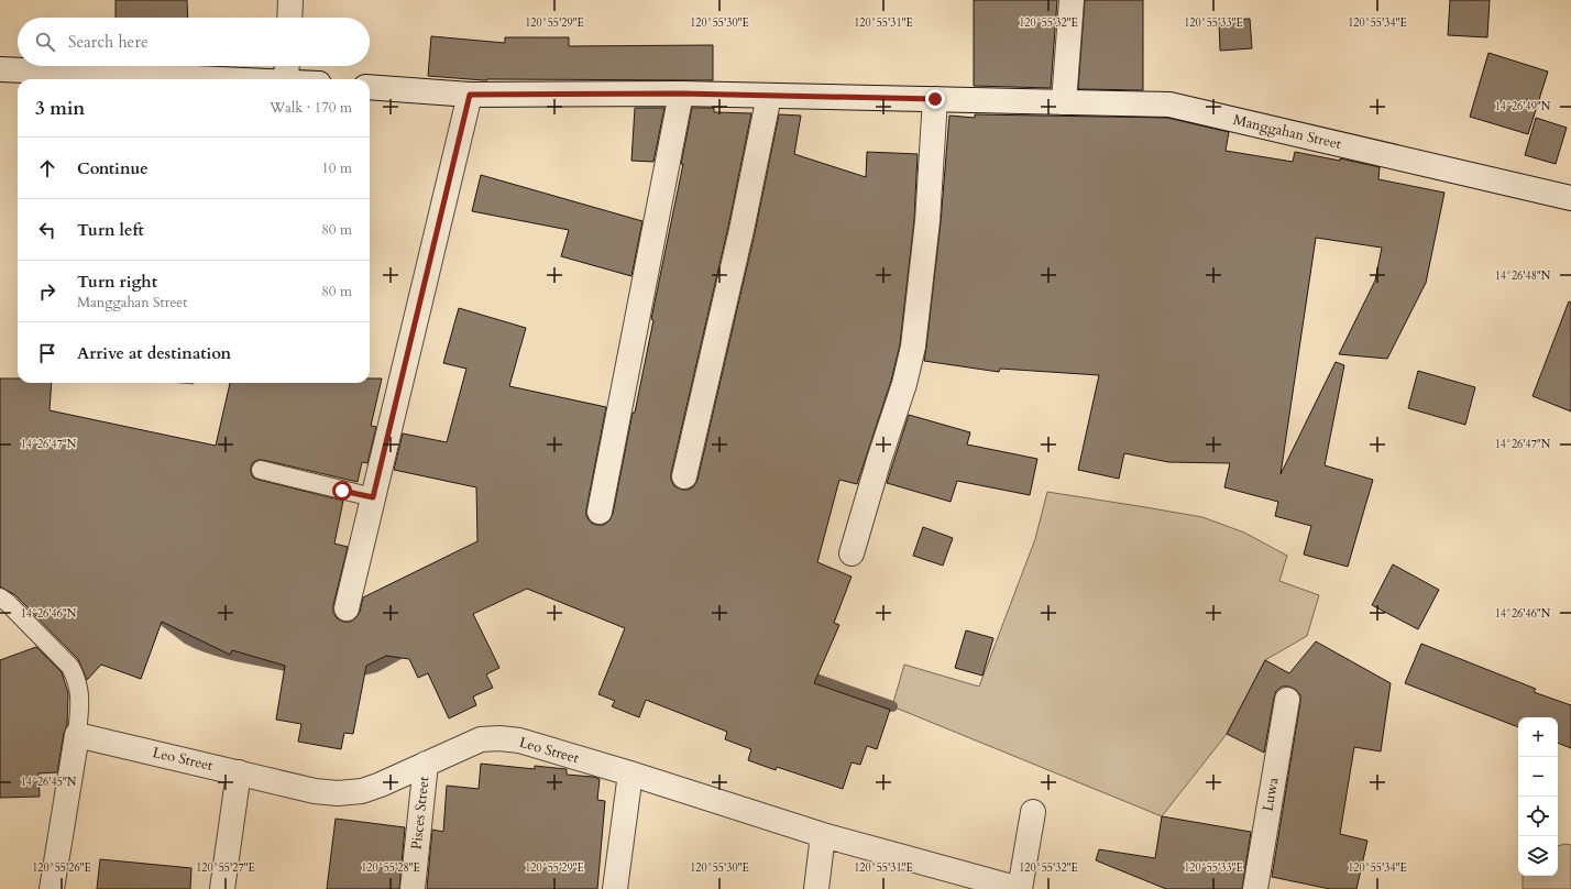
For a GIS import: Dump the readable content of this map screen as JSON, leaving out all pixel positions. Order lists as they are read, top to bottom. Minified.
{"streets":{"street":["Manggahan Street","Leo Street","Luwa","Pisces Street"]},"crossings":[["Leo Street","Pisces Street"]],"page":{"search":"Search here","heading":["3 min","Walk · 170 m"],"list":[["Continue","10 m"],["Turn left","80 m"],["Turn right","Manggahan Street","80 m"],"Arrive at destination"],"map_buttons":["+","−"]},"coordinates":["120°55'29\"E","120°55'30\"E","120°55'31\"E","120°55'32\"E","120°55'33\"E","120°55'34\"E","14°26'49\"N","14°26'48\"N","14°26'47\"N","14°26'46\"N","14°26'45\"N","120°55'26\"E","120°55'27\"E","120°55'28\"E"]}
